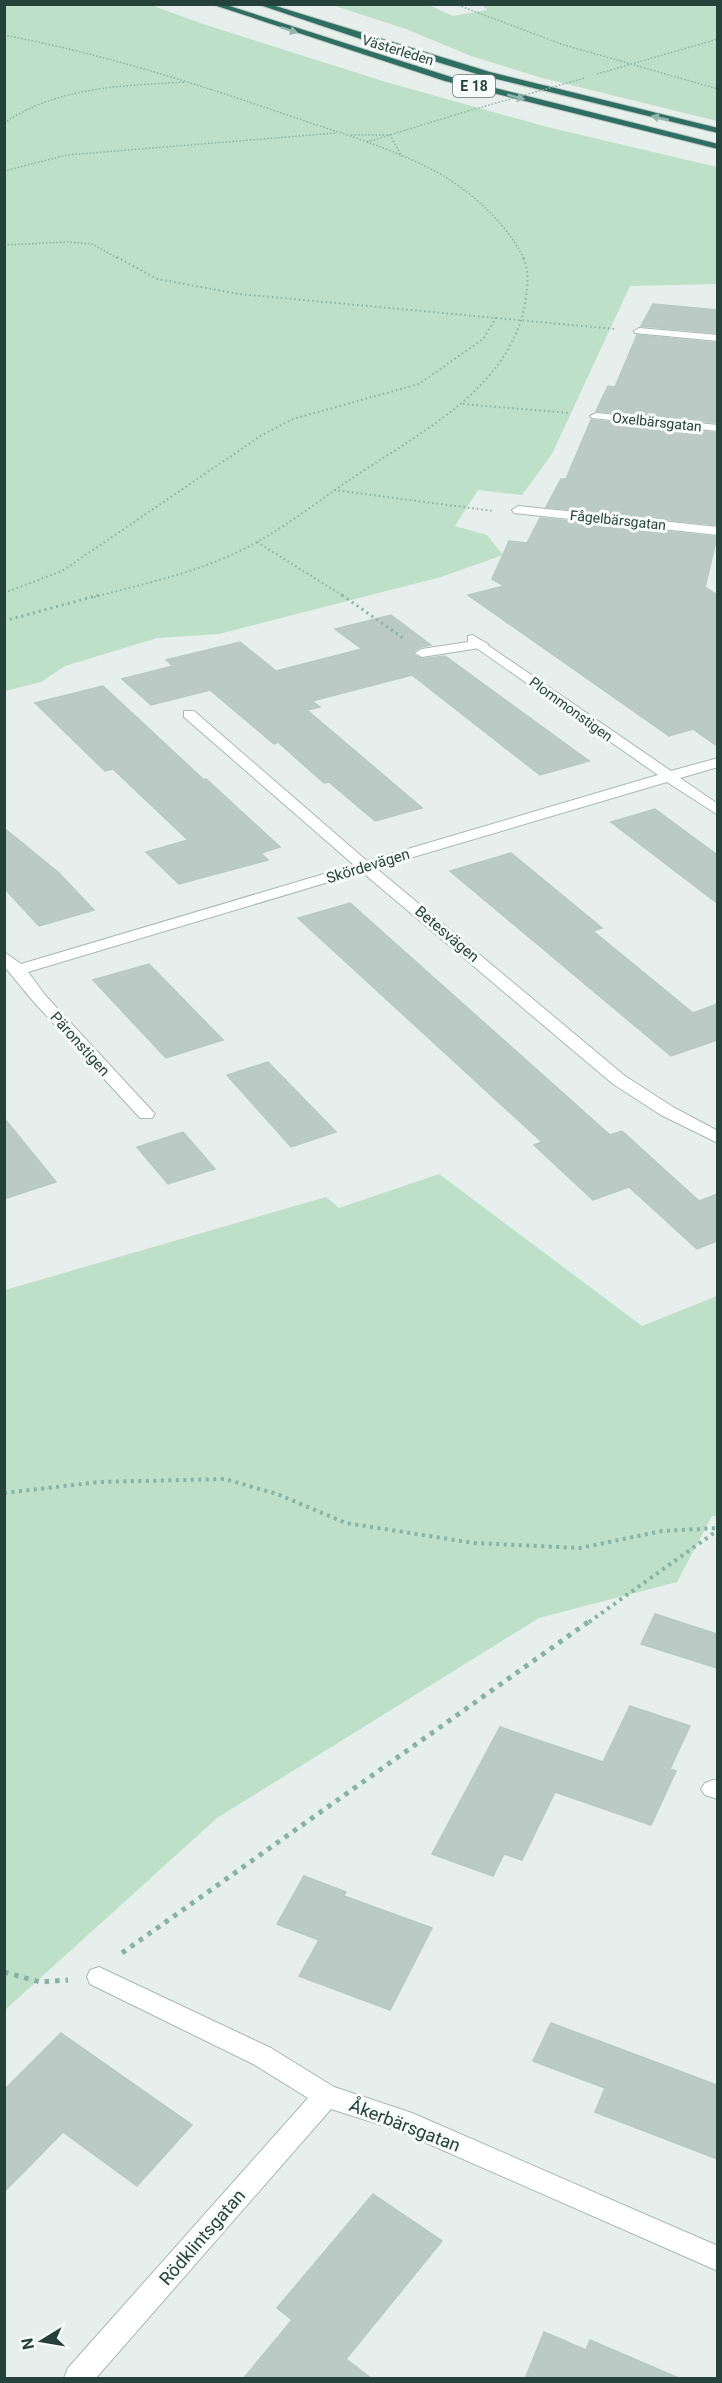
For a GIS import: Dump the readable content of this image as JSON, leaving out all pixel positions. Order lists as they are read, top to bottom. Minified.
{"streets":{"highway":["Västerleden","E 18"],"street":["Oxelbärsgatan","Fågelbärsgatan","Plommonstigen","Skördevägen","Betesvägen","Päronstigen","Åkerbärsgatan","Rödklintsgatan"]},"crossings":[["Plommonstigen","Skördevägen"],["Skördevägen","Betesvägen"],["Skördevägen","Päronstigen"],["Åkerbärsgatan","Rödklintsgatan"]],"north":"left"}
